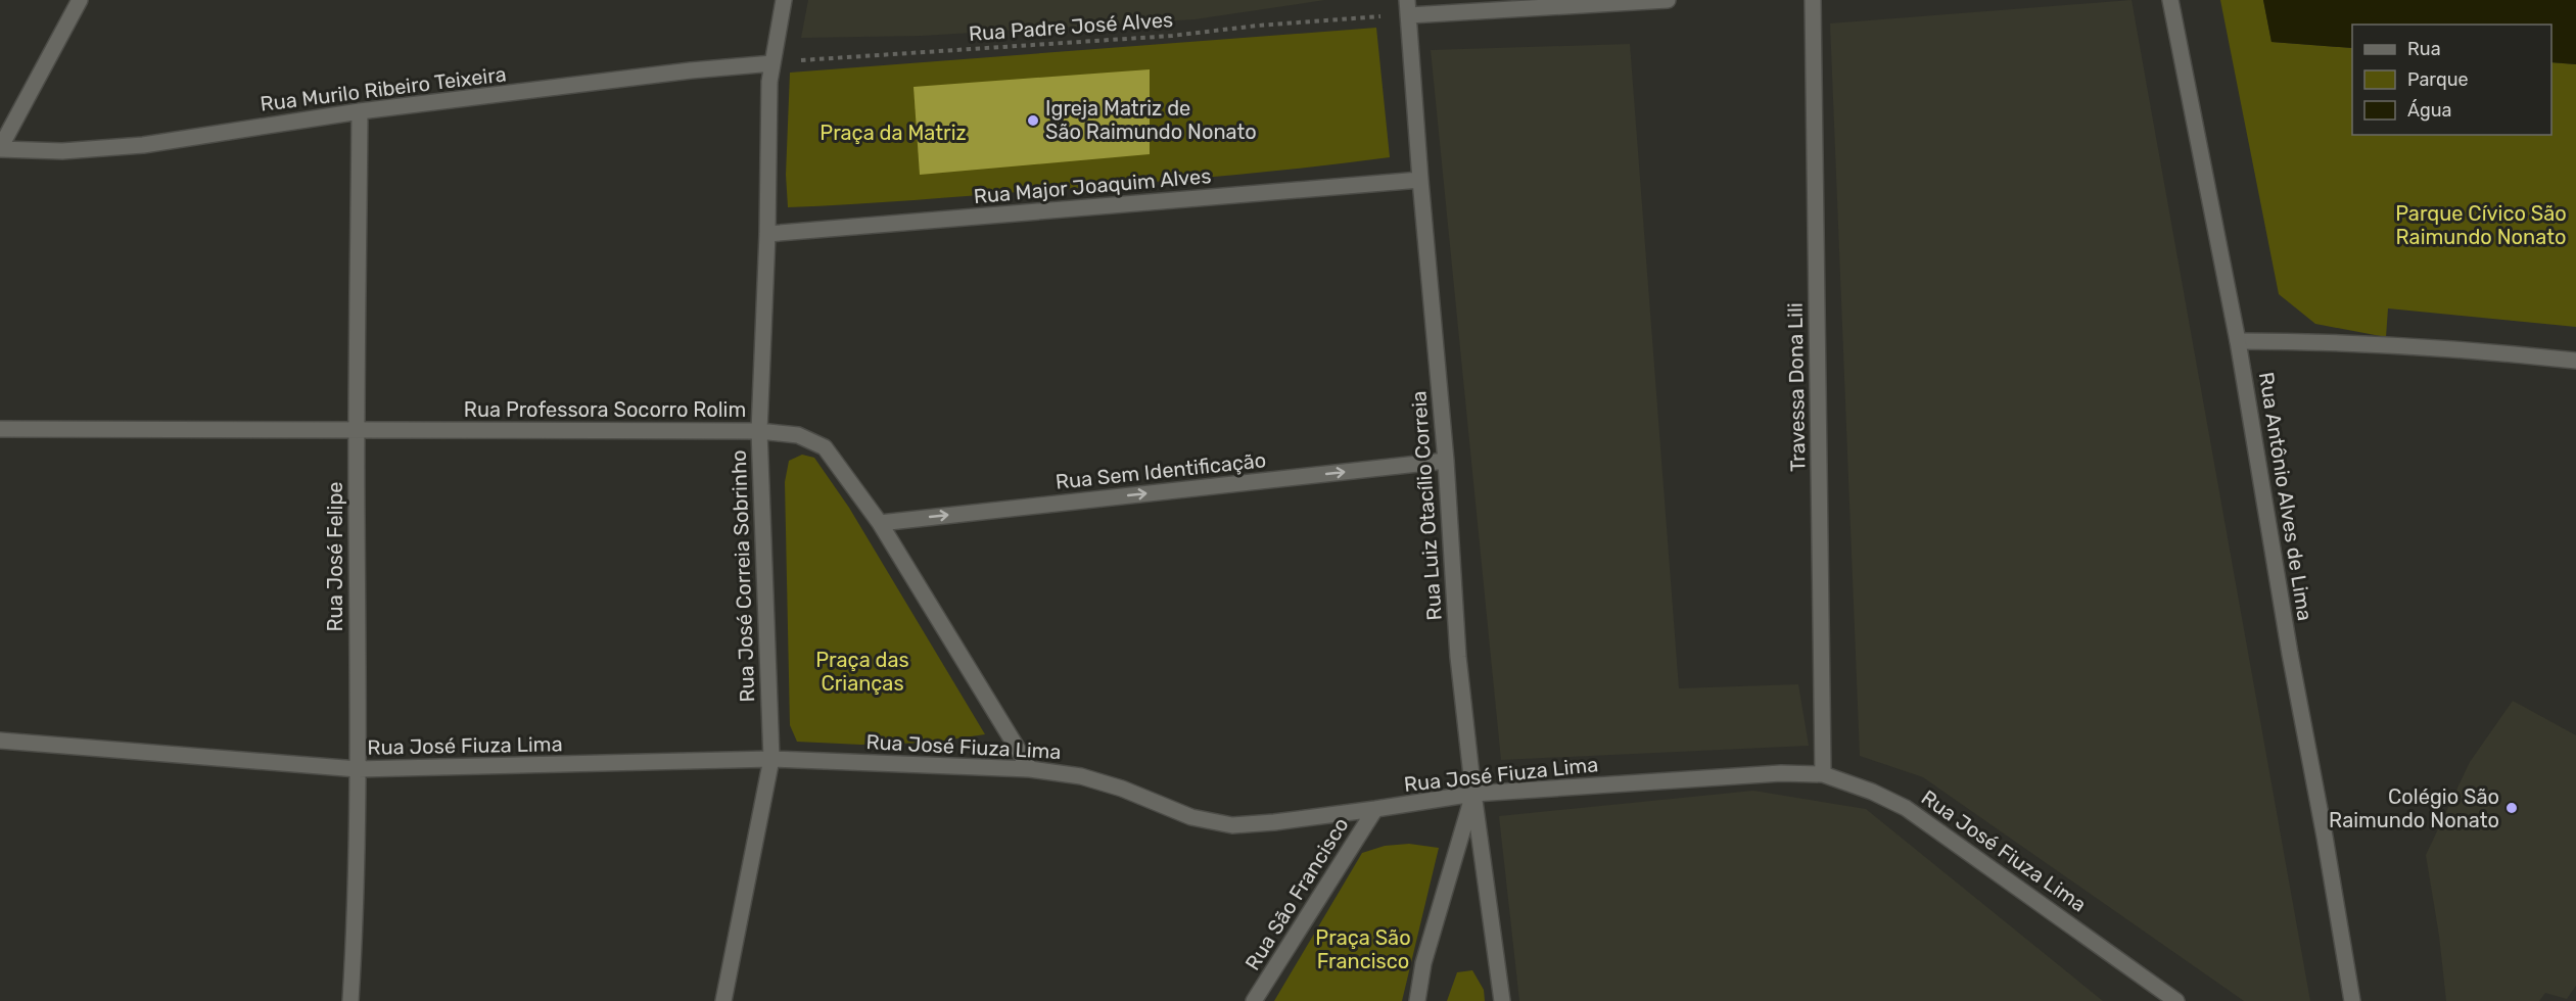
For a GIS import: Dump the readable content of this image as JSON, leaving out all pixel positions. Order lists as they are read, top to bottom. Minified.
{"streets":{"street":["Rua Murilo Ribeiro Teixeira","Rua Major Joaquim Alves","Travessa Dona Lili","Rua Professora Socorro Rolim","Rua Sem Identificação","Rua Antônio Alves de Lima","Rua Luiz Otacílio Correia","Rua José Felipe","Rua José Correia Sobrinho","Rua José Fiuza Lima","Rua São Francisco"],"path":["Rua Padre José Alves"]},"crossings":[["Rua Padre José Alves","Rua Murilo Ribeiro Teixeira"],["Rua Padre José Alves","Rua Luiz Otacílio Correia"],["Rua Padre José Alves","Rua José Correia Sobrinho"],["Rua Murilo Ribeiro Teixeira","Rua José Felipe"],["Rua Murilo Ribeiro Teixeira","Rua José Correia Sobrinho"],["Rua Major Joaquim Alves","Rua Luiz Otacílio Correia"],["Rua Major Joaquim Alves","Rua José Correia Sobrinho"],["Travessa Dona Lili","Rua José Fiuza Lima"],["Rua Professora Socorro Rolim","Rua Sem Identificação"],["Rua Professora Socorro Rolim","Rua José Felipe"],["Rua Professora Socorro Rolim","Rua José Correia Sobrinho"],["Rua Professora Socorro Rolim","Rua José Fiuza Lima"],["Rua Sem Identificação","Rua Luiz Otacílio Correia"],["Rua Luiz Otacílio Correia","Rua José Fiuza Lima"],["Rua José Felipe","Rua José Fiuza Lima"],["Rua José Correia Sobrinho","Rua José Fiuza Lima"],["Rua José Fiuza Lima","Rua São Francisco"]],"one_way":["Rua Sem Identificação"],"parks":["Praça da Matriz","Parque Cívico São Raimundo Nonato","Praça das Crianças","Praça São Francisco"],"places":["Igreja Matriz de São Raimundo Nonato","Colégio São Raimundo Nonato"],"legend":["Rua","Parque","Água"]}
